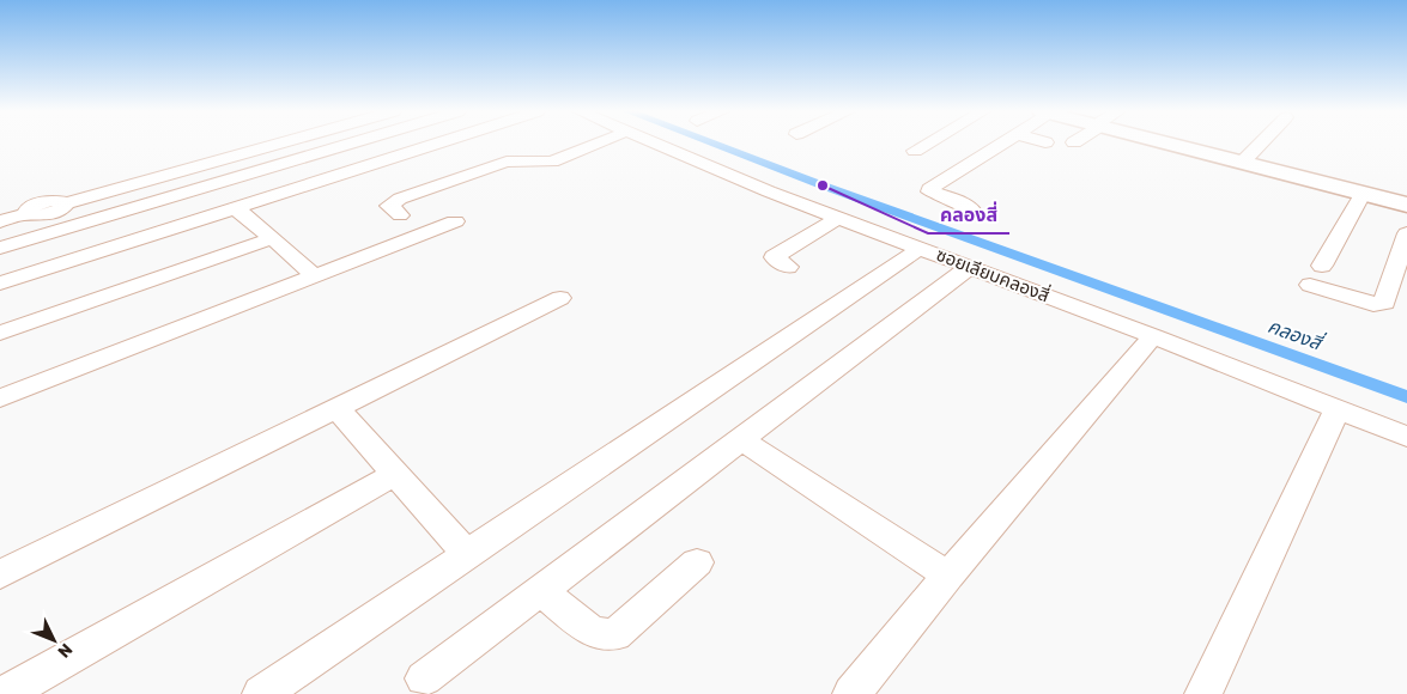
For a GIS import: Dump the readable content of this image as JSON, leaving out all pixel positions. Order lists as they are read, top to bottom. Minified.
{"streets":{"street":["ซอยเลียบคลองสี่"]},"water":["คลองสี่"],"places":["คลองสี่"],"north":"bottom right"}
